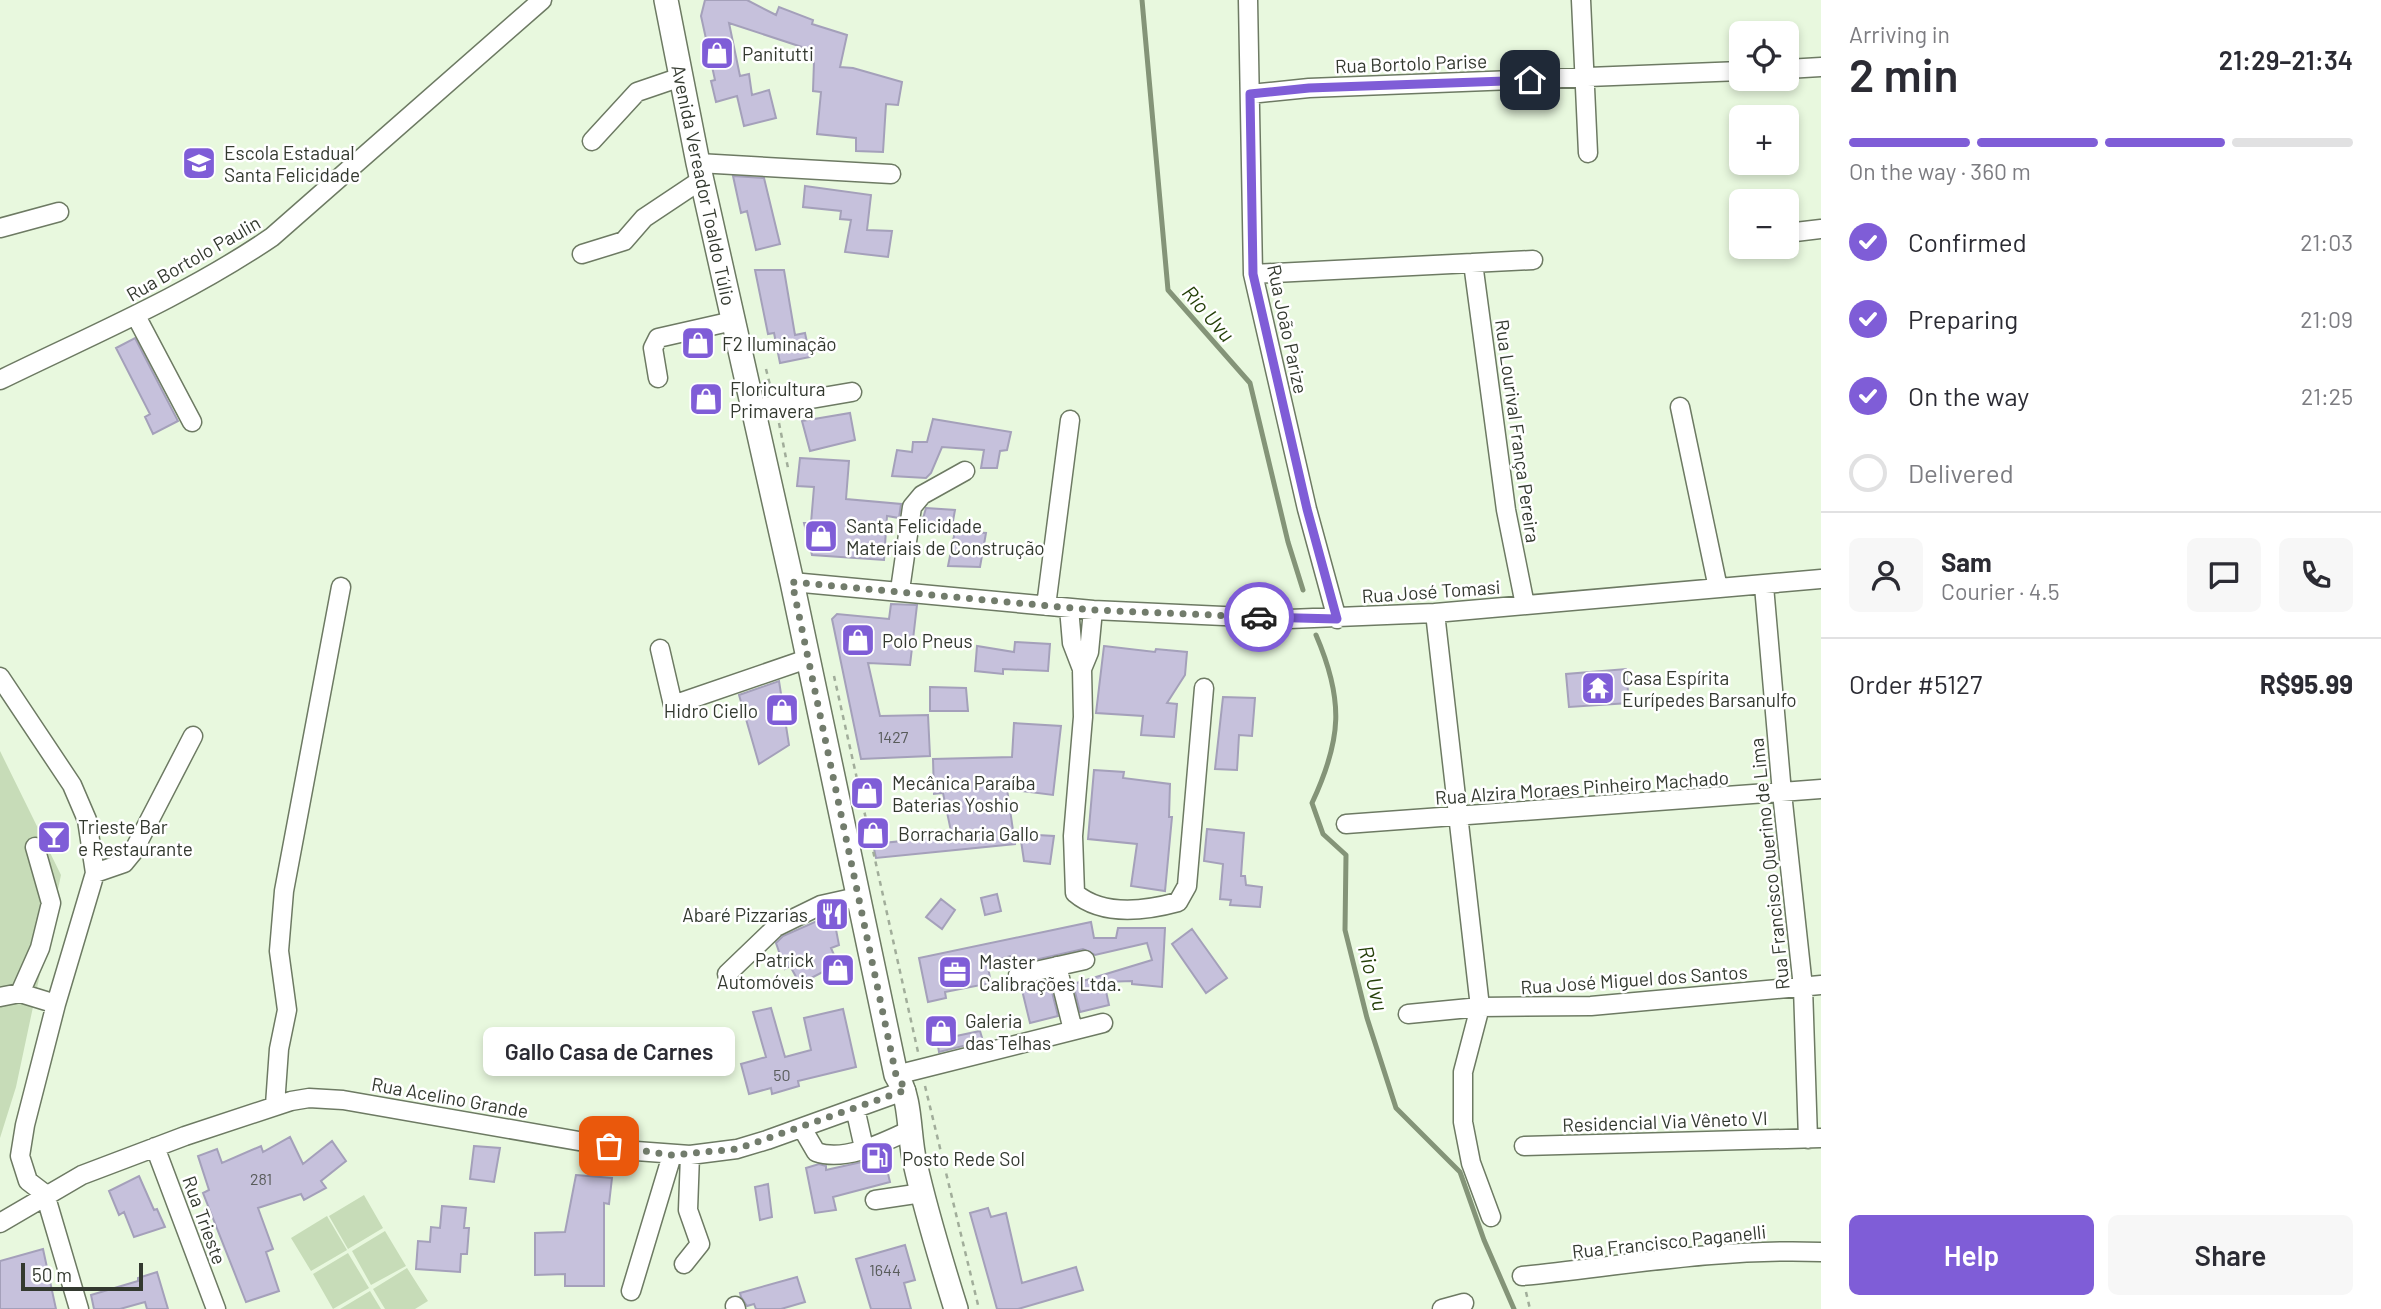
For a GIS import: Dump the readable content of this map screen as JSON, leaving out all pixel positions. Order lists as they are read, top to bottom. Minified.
{"streets":{"main road":["Avenida Vereador Toaldo Túlio"],"street":["Rua Bortolo Parise","Rua Bortolo Paulin","Rua João Parize","Rua Lourival França Pereira","Rua José Tomasi","Rua Alzira Moraes Pinheiro Machado","Rua Francisco Querino de Lima","Rua José Miguel dos Santos","Rua Acelino Grande","Residencial Via Vêneto VI","Rua Trieste","Rua Francisco Paganelli"]},"crossings":[["Rua Bortolo Parise","Rua João Parize"],["Avenida Vereador Toaldo Túlio","Rua José Tomasi"],["Avenida Vereador Toaldo Túlio","Rua Acelino Grande"],["Rua João Parize","Rua José Tomasi"],["Rua Lourival França Pereira","Rua José Tomasi"],["Rua José Tomasi","Rua Francisco Querino de Lima"],["Rua Alzira Moraes Pinheiro Machado","Rua Francisco Querino de Lima"],["Rua Francisco Querino de Lima","Rua José Miguel dos Santos"],["Rua Francisco Querino de Lima","Residencial Via Vêneto VI"],["Rua Acelino Grande","Rua Trieste"]],"water":["Rio Uvu"],"places":{"shop":["Panitutti","F2 Iluminação","Floricultura Primavera","Santa Felicidade Materiais de Construção","Polo Pneus","Hidro Ciello","Mecânica Paraíba Baterias Yoshio","Borracharia Gallo","Patrick Automóveis","Galeria das Telhas"],"school or university":["Escola Estadual Santa Felicidade"],"temple":["Casa Espírita Eurípedes Barsanulfo"],"bar":["Trieste Bar e Restaurante"],"restaurant":["Abaré Pizzarias"],"office":["Master Calibrações Ltda."],"other":["Gallo Casa de Carnes"],"fuel station":["Posto Rede Sol"]},"house_numbers":["1427","50","281","1644"],"scale_bar":"50 m","page":{"heading":["2 min","Arriving in","21:29–21:34"],"panel":["Sam","Courier · 4.5","Order #5127","R$95.99"],"map_buttons":["+","−"],"bar":"On the way · 360 m","list":[["Confirmed","21:03"],["Preparing","21:09"],["On the way","21:25"],"Delivered"],"bubble":"Gallo Casa de Carnes","buttons":["Help","Share"],"scale":"50 m"}}
